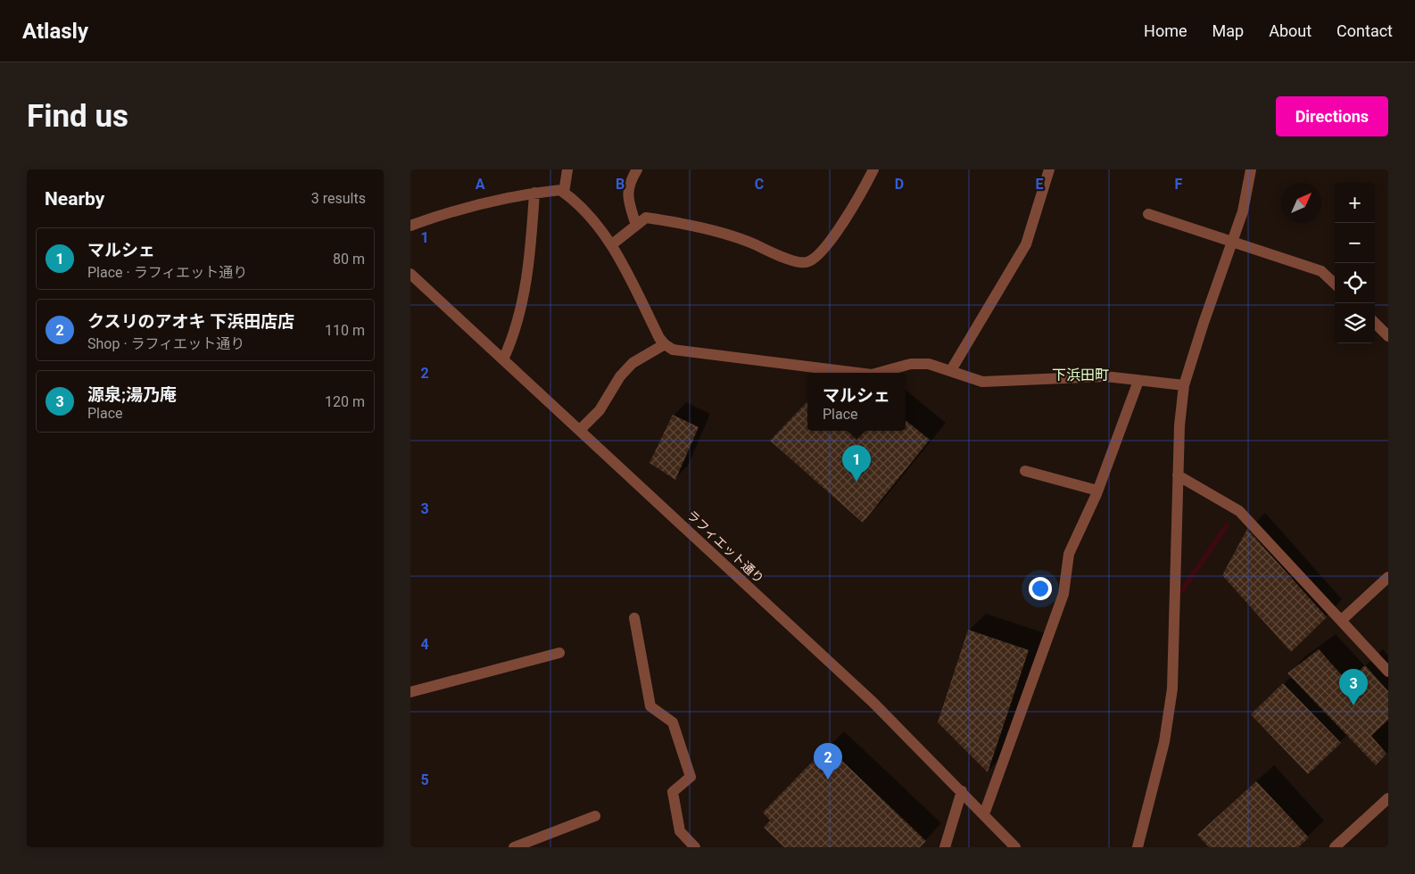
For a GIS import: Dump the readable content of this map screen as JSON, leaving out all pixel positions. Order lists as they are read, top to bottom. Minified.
{"streets":{"street":["ラフィエット通り"]},"districts":["下浜田町"],"north":"top right","page":{"header":"Atlasly","nav":["Home","Map","About","Contact"],"buttons":"Directions","title":"Find us","heading":["Nearby","3 results"],"map_buttons":["+","−"],"list":[{"mark":"1","name":"マルシェ","note":"Place · ラフィエット通り","value":"80 m"},{"mark":"2","name":"クスリのアオキ 下浜田店店","note":"Shop · ラフィエット通り","value":"110 m"},{"mark":"3","name":"源泉;湯乃庵","note":"Place","value":"120 m"}],"popup":["マルシェ","Place"],"pins":["1","3","2"]},"grid":{"columns":["A","B","C","D","E","F"],"rows":["1","2","3","4","5"]}}
